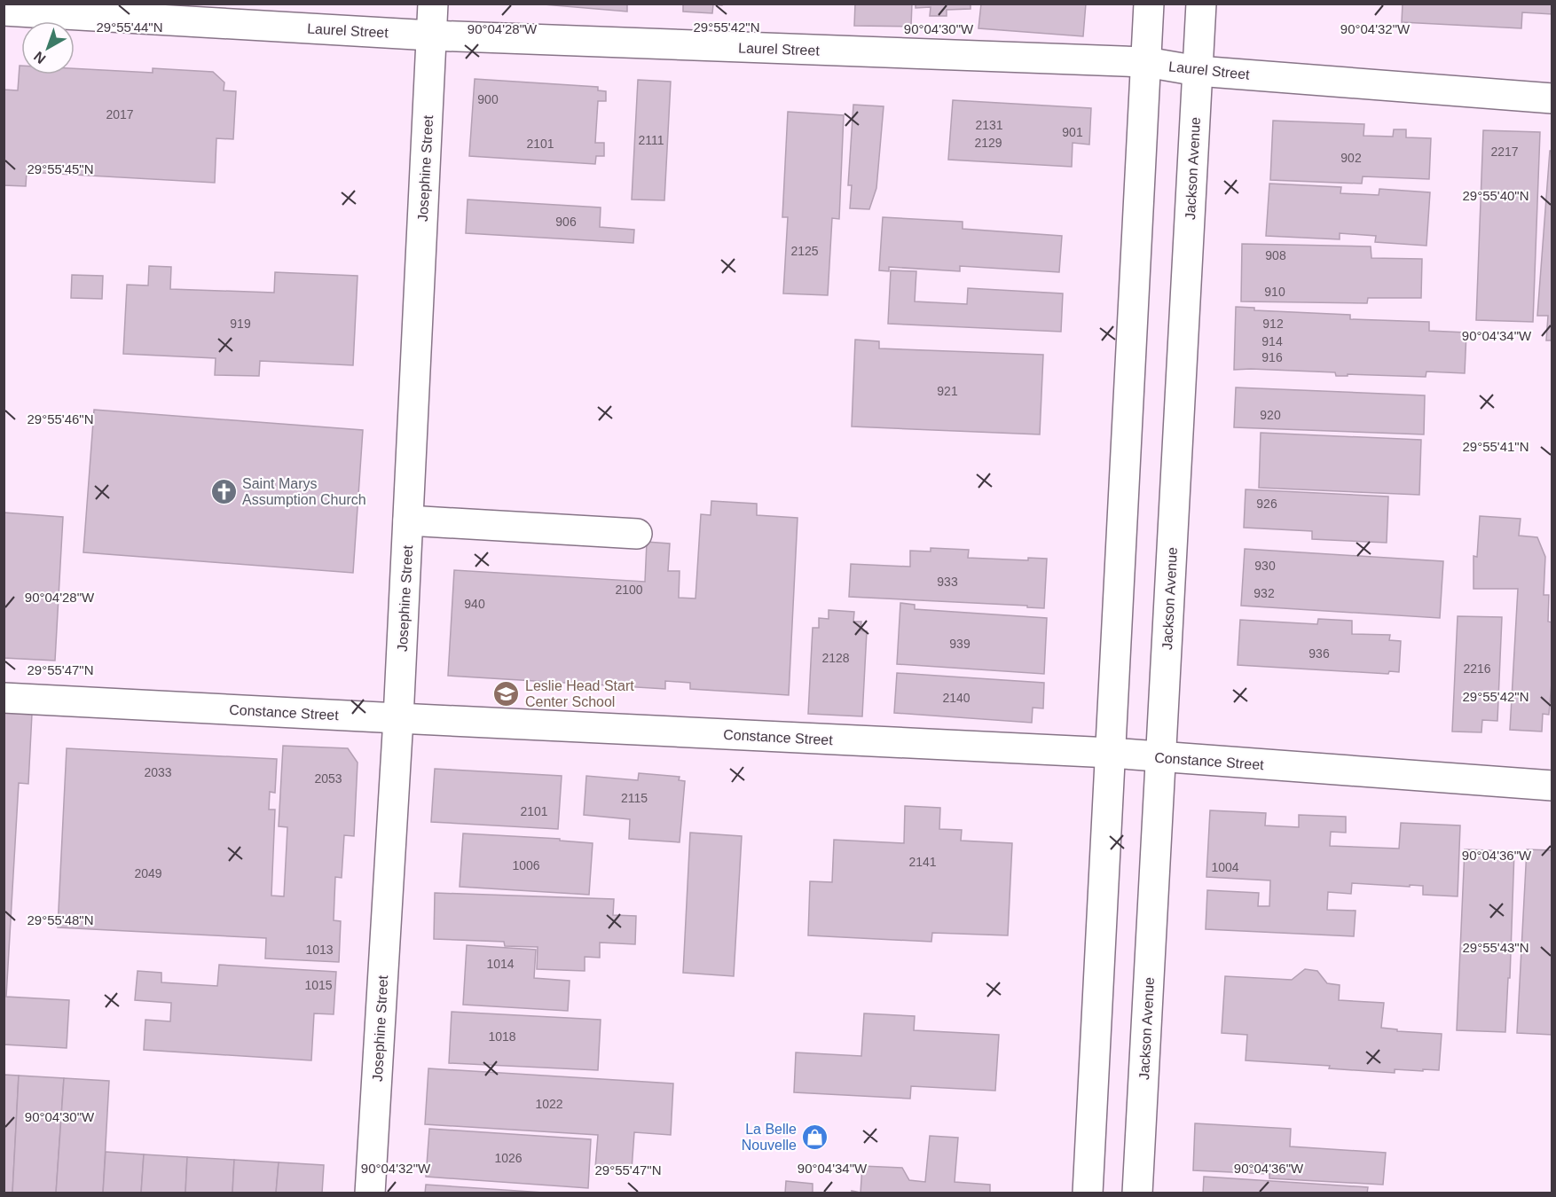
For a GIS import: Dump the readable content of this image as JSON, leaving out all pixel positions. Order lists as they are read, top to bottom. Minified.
{"streets":{"street":["Laurel Street","Josephine Street","Jackson Avenue","Constance Street"]},"crossings":[["Laurel Street","Josephine Street"],["Laurel Street","Jackson Avenue"],["Josephine Street","Constance Street"],["Jackson Avenue","Constance Street"]],"places":{"church":["Saint Marys Assumption Church"],"school or university":["Leslie Head Start Center School"],"shop":["La Belle Nouvelle"]},"house_numbers":["900","2017","2131","901","2111","2129","2101","2217","902","906","2125","908","910","919","912","914","916","921","920","926","930","933","2100","932","940","939","936","2128","2216","2140","2033","2053","2115","2101","2141","1006","1004","2049","1013","1014","1015","1018","1022","1026"],"north":"bottom left","coordinates":["29°55'44\"N","29°55'42\"N","90°04'28\"W","90°04'30\"W","90°04'32\"W","29°55'45\"N","29°55'40\"N","90°04'34\"W","29°55'46\"N","29°55'41\"N","29°55'47\"N","90°04'36\"W","29°55'48\"N","29°55'43\"N"]}
